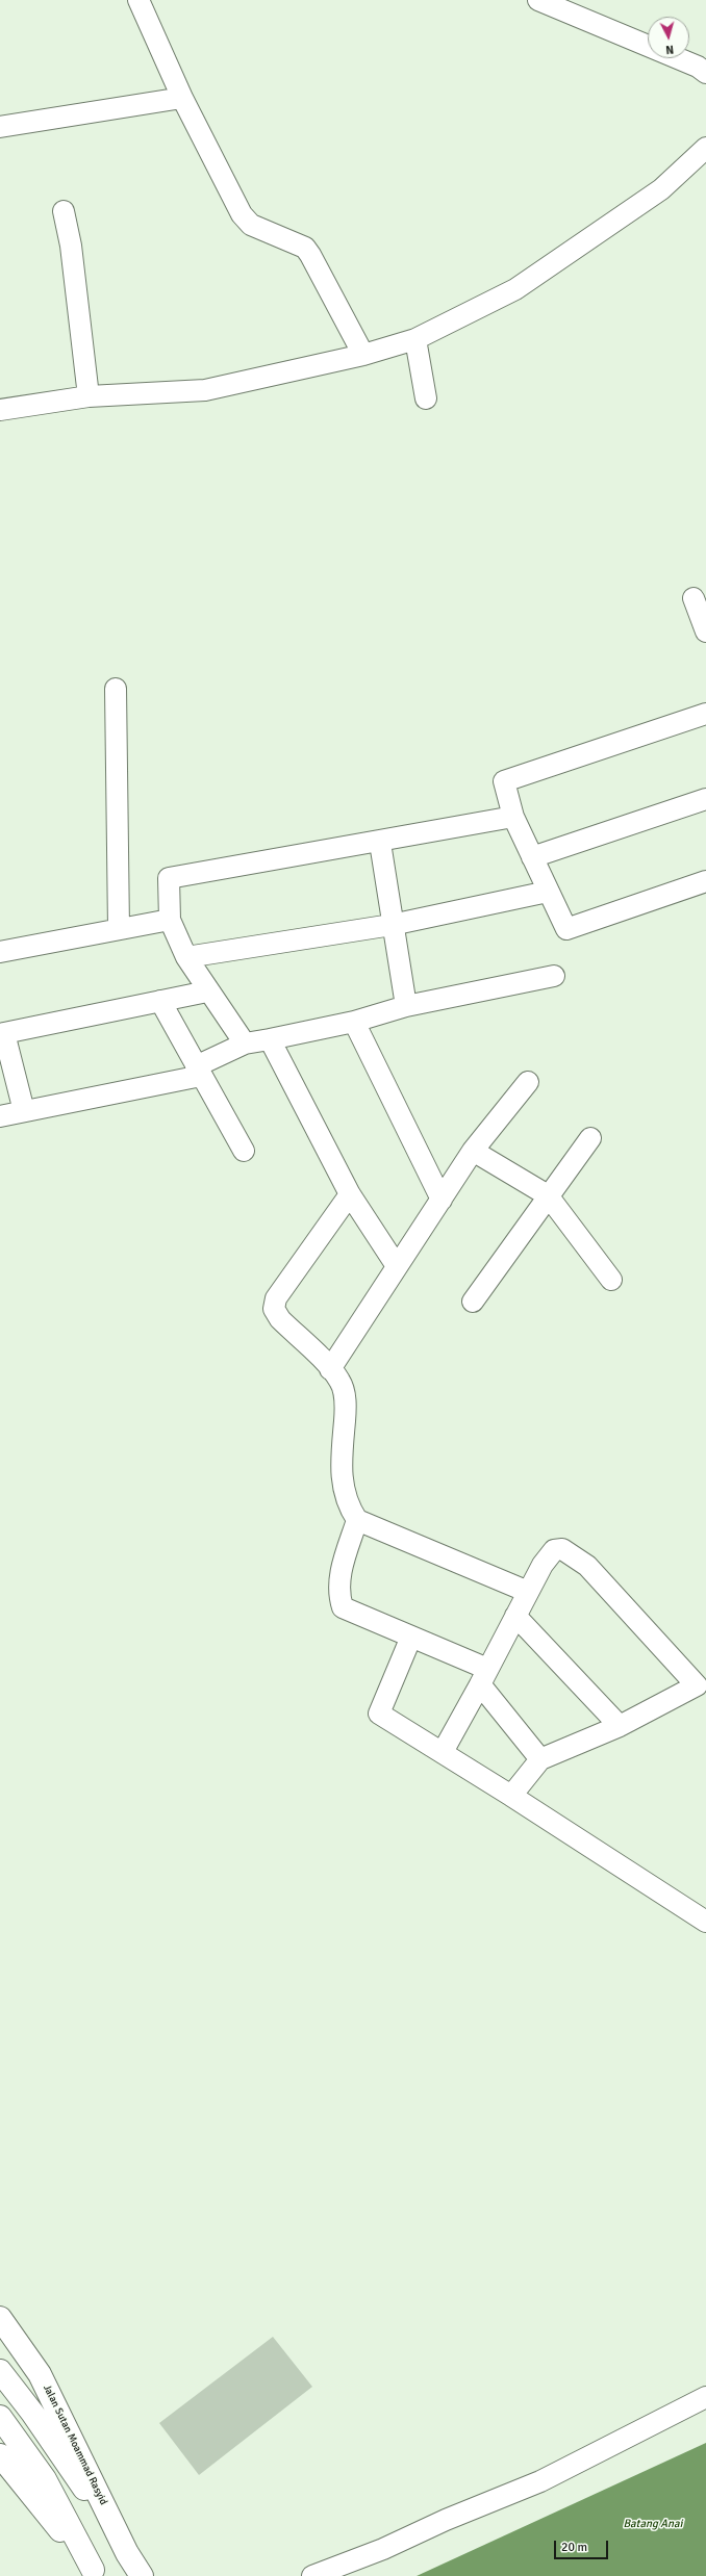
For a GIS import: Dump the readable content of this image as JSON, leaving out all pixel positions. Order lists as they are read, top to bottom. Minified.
{"streets":{"highway":["Jalan Sutan Moammad Rasyid"]},"water":["Batang Anai"],"scale_bar":"20 m","north":"bottom"}
